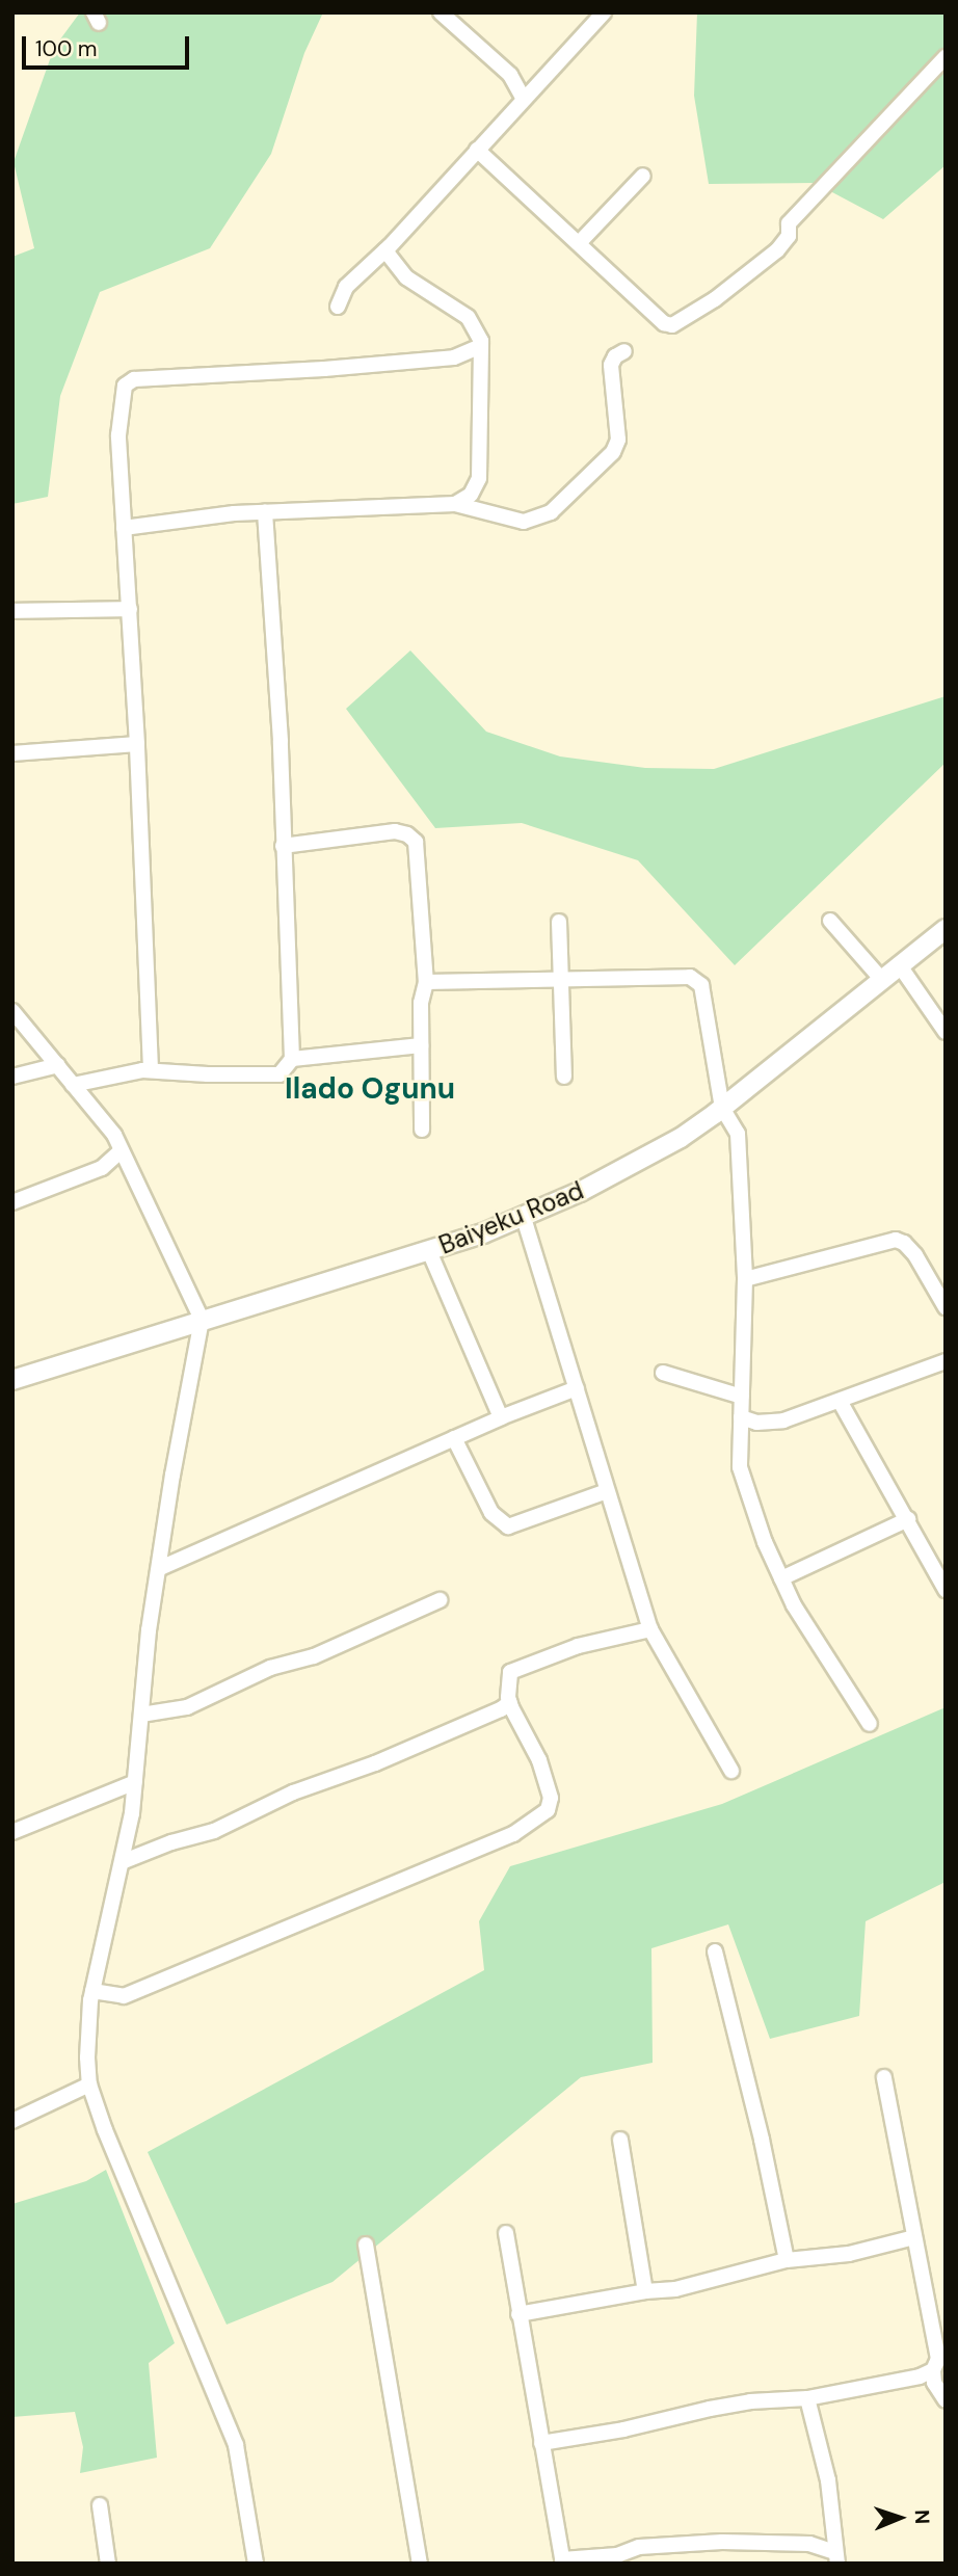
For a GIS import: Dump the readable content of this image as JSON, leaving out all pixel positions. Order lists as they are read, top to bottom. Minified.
{"streets":{"main road":["Baiyeku Road"]},"districts":["Ilado Ogunu"],"scale_bar":"100 m","north":"right"}
